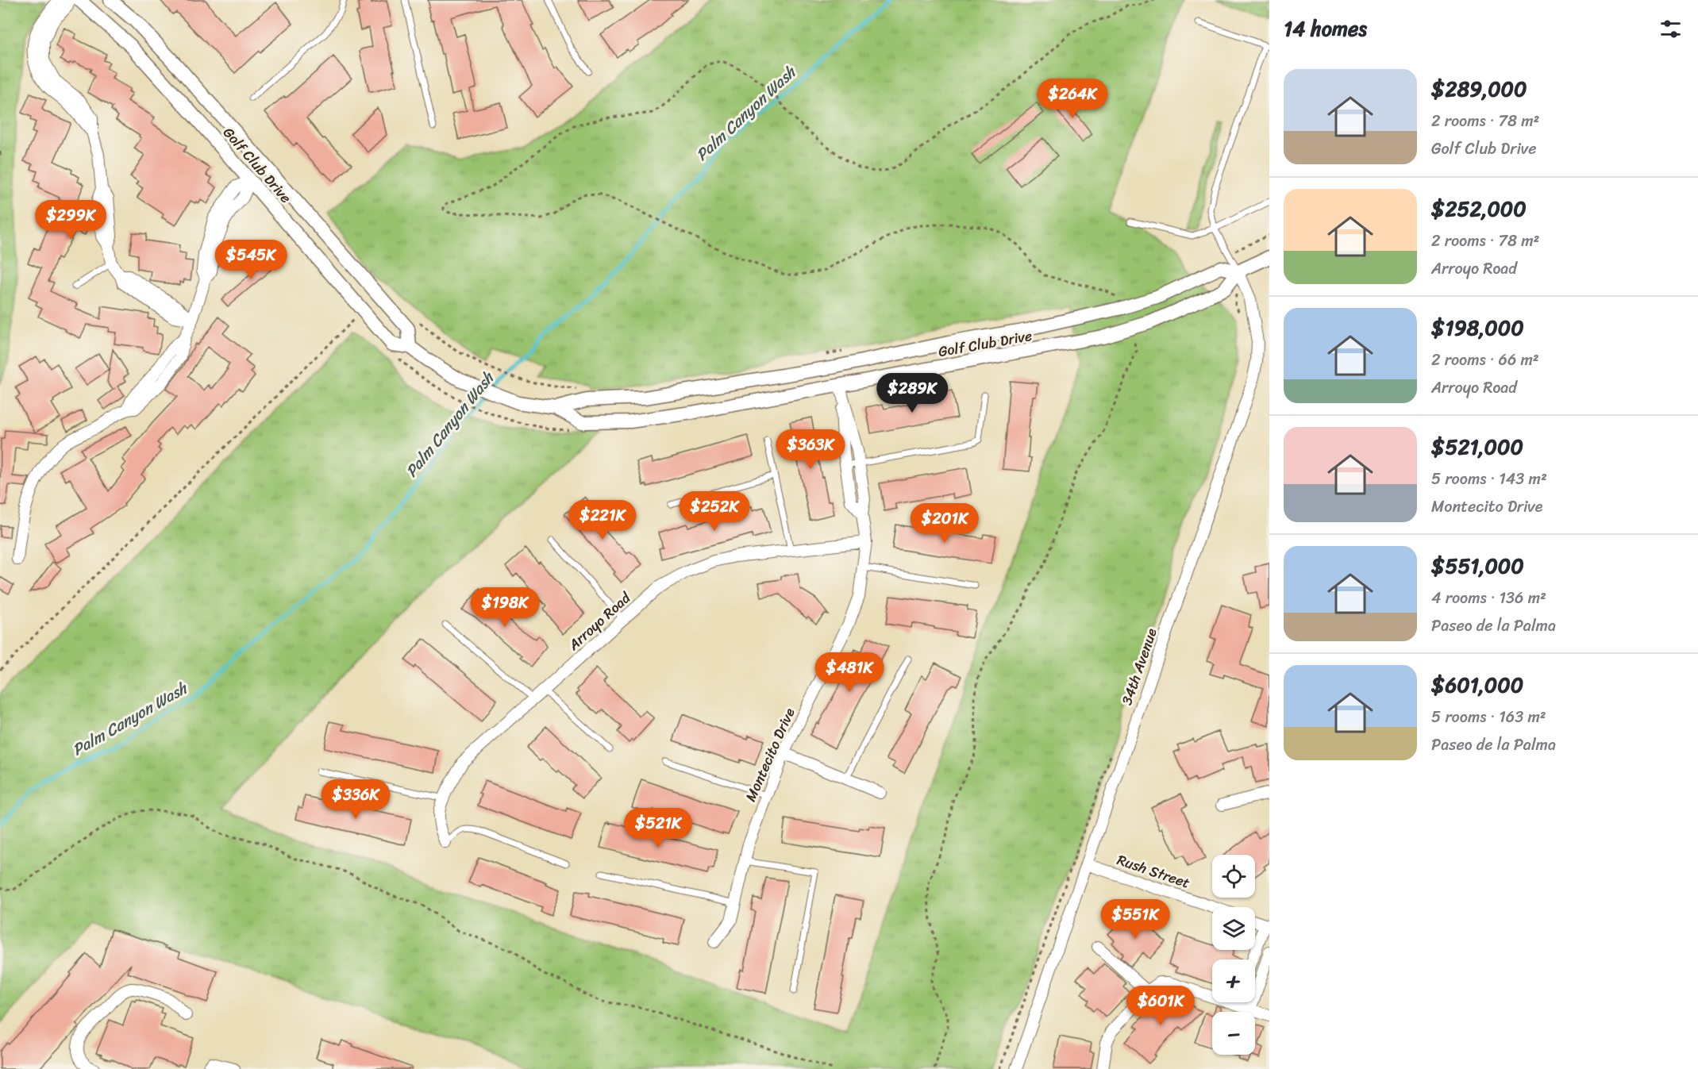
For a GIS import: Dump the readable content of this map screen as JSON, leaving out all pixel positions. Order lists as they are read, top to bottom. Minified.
{"streets":{"street":["Golf Club Drive","Arroyo Road","34th Avenue","Montecito Drive","Rush Street"]},"crossings":[["Golf Club Drive","34th Avenue"],["Golf Club Drive","Montecito Drive"],["Arroyo Road","Montecito Drive"],["34th Avenue","Rush Street"]],"water":["Palm Canyon Wash"],"page":{"heading":"14 homes","list":[{"name":"$289,000","note":"2 rooms · 78 m² · Golf Club Drive"},{"name":"$252,000","note":"2 rooms · 78 m² · Arroyo Road"},{"name":"$198,000","note":"2 rooms · 66 m² · Arroyo Road"},{"name":"$521,000","note":"5 rooms · 143 m² · Montecito Drive"},{"name":"$551,000","note":"4 rooms · 136 m² · Paseo de la Palma"},{"name":"$601,000","note":"5 rooms · 163 m² · Paseo de la Palma"}],"price":["$264K","$299K","$545K","$289K","$363K","$252K","$221K","$201K","$198K","$481K","$336K","$521K","$551K","$601K"],"map_buttons":["+","−"]}}
